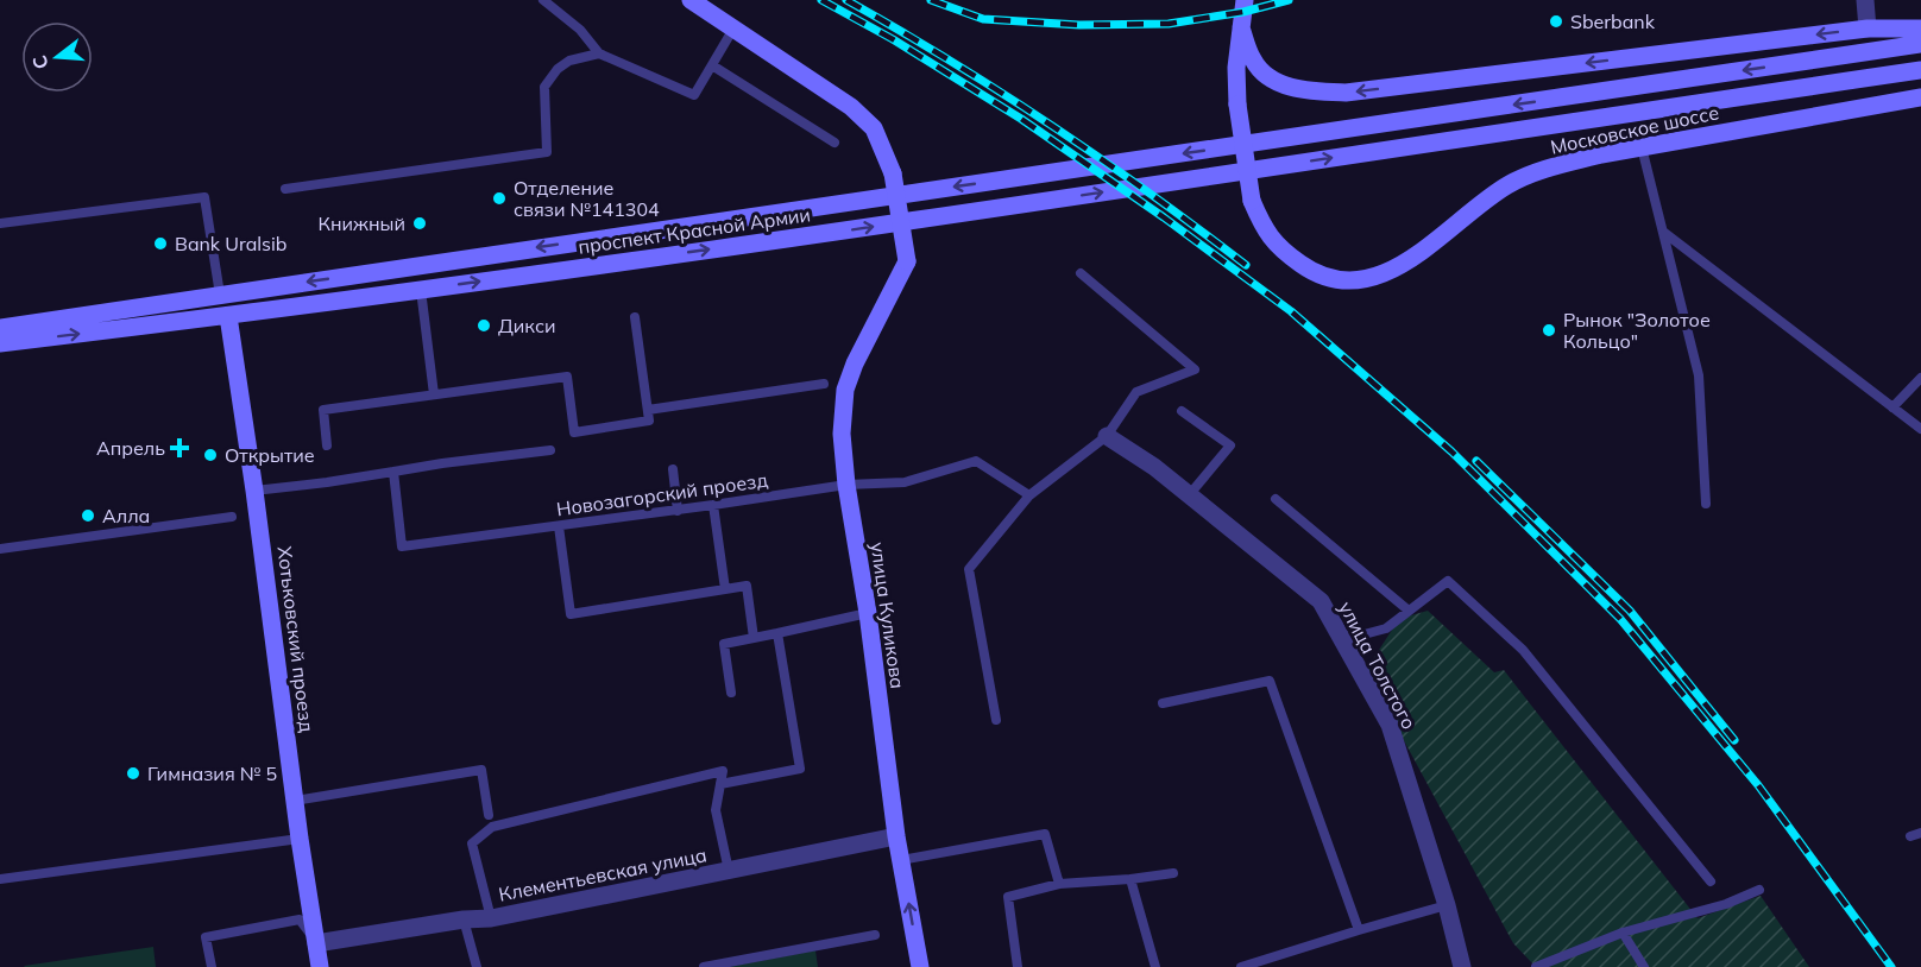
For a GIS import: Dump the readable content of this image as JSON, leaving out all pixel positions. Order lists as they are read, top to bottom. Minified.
{"streets":{"main road":["Московское шоссе","проспект Красной Армии","улица Куликова","Хотьковский проезд"],"street":["улица Толстого","Клементьевская улица"],"lane":["Новозагорский проезд"]},"crossings":[["Московское шоссе","проспект Красной Армии"],["проспект Красной Армии","Хотьковский проезд"],["Новозагорский проезд","улица Куликова"],["улица Куликова","Клементьевская улица"],["Хотьковский проезд","Клементьевская улица"]],"places":{"other":["Sberbank","Отделение связи №141304","Книжный","Bank Uralsib","Дикси","Рынок \"Золотое Кольцо\"","Открытие","Алла","Гимназия № 5"],"health":["Апрель"]},"north":"left"}
